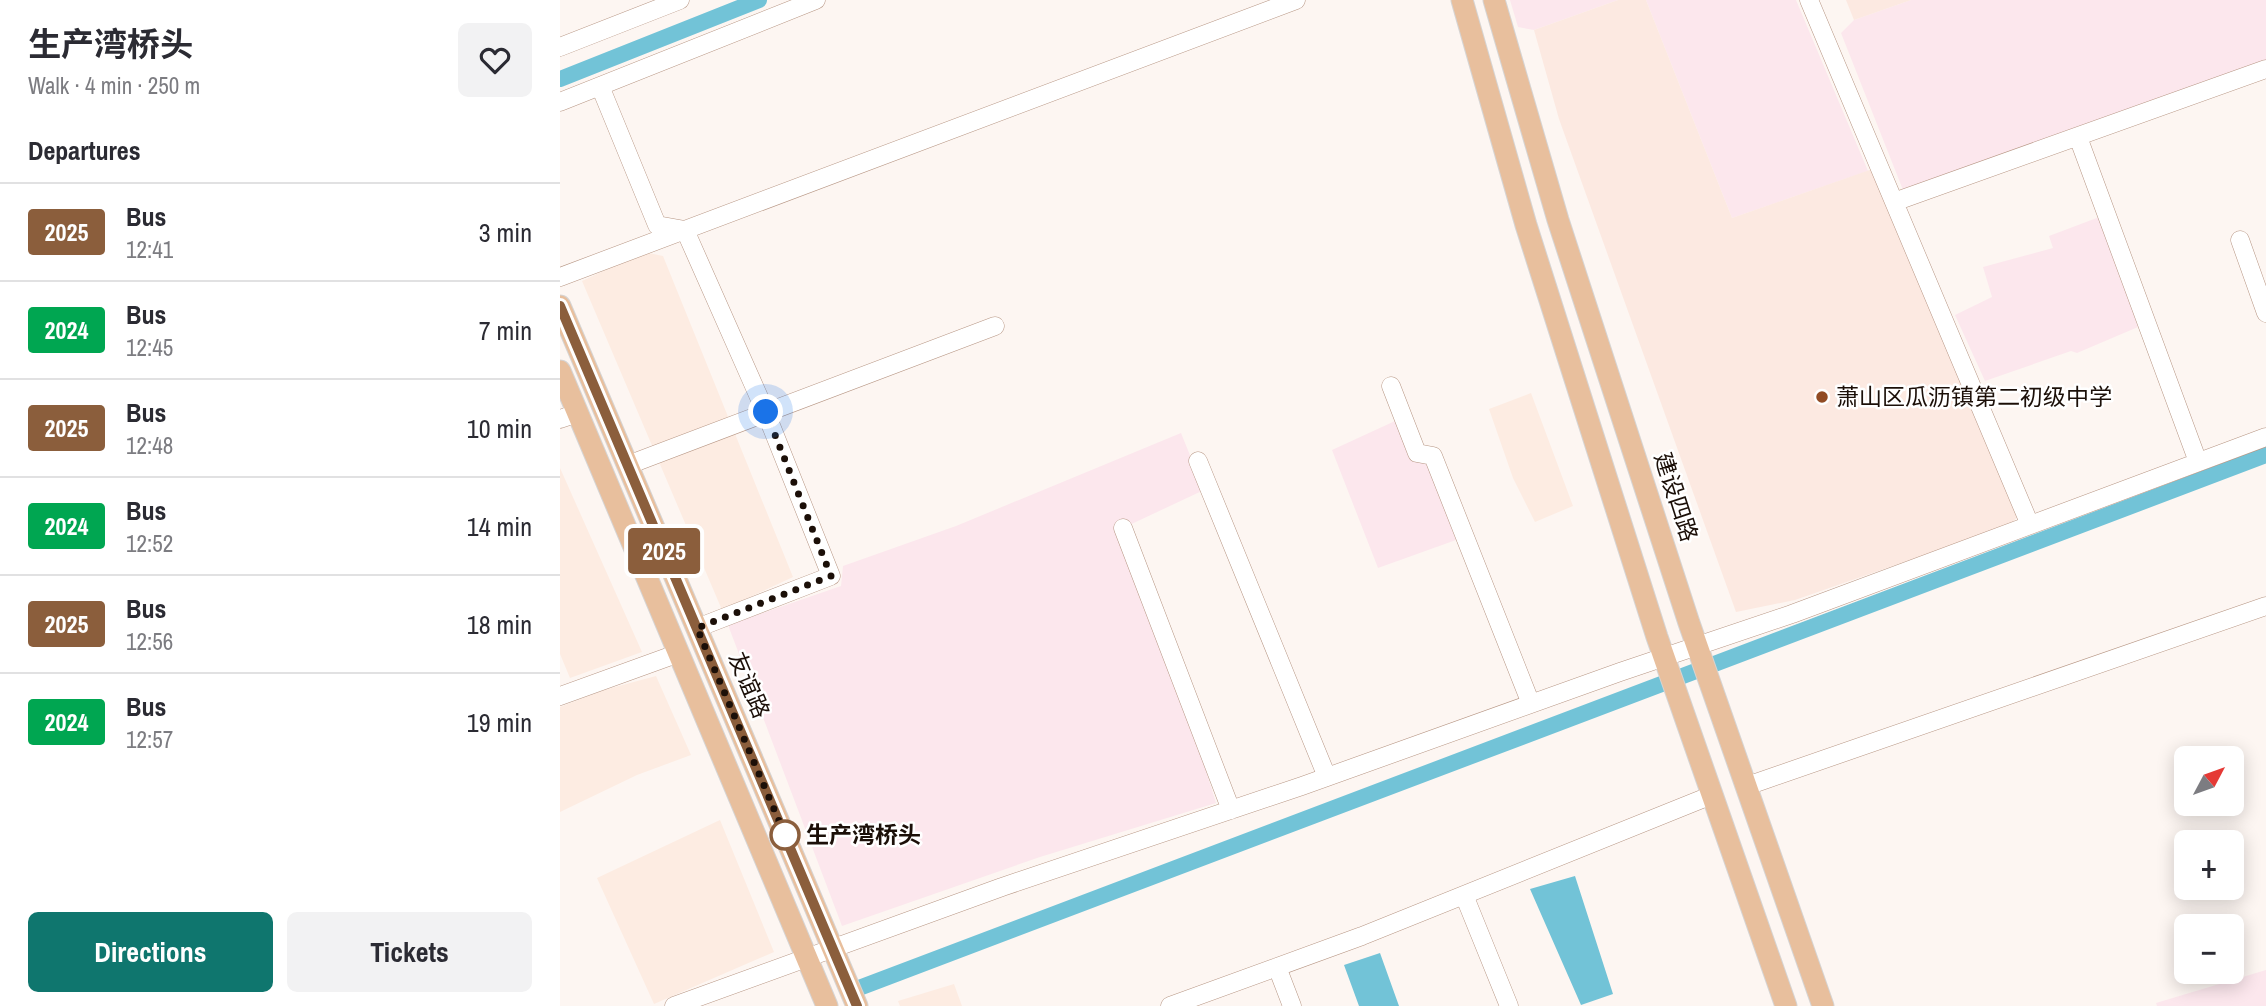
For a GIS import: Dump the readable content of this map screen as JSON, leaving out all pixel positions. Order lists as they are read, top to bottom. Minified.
{"streets":{"main road":["建设四路","友谊路"]},"places":["萧山区瓜沥镇第二初级中学","生产湾桥头"],"lines":["bus line 2025"],"north":"top right","page":{"heading":[["生产湾桥头","Walk · 4 min · 250 m"],"Departures"],"on_map":"2025","list":[{"mark":"2025","name":"Bus","note":"12:41","value":"3 min"},{"mark":"2024","name":"Bus","note":"12:45","value":"7 min"},{"mark":"2025","name":"Bus","note":"12:48","value":"10 min"},{"mark":"2024","name":"Bus","note":"12:52","value":"14 min"},{"mark":"2025","name":"Bus","note":"12:56","value":"18 min"},{"mark":"2024","name":"Bus","note":"12:57","value":"19 min"}],"map_buttons":["+","−"],"buttons":["Directions","Tickets"]}}
